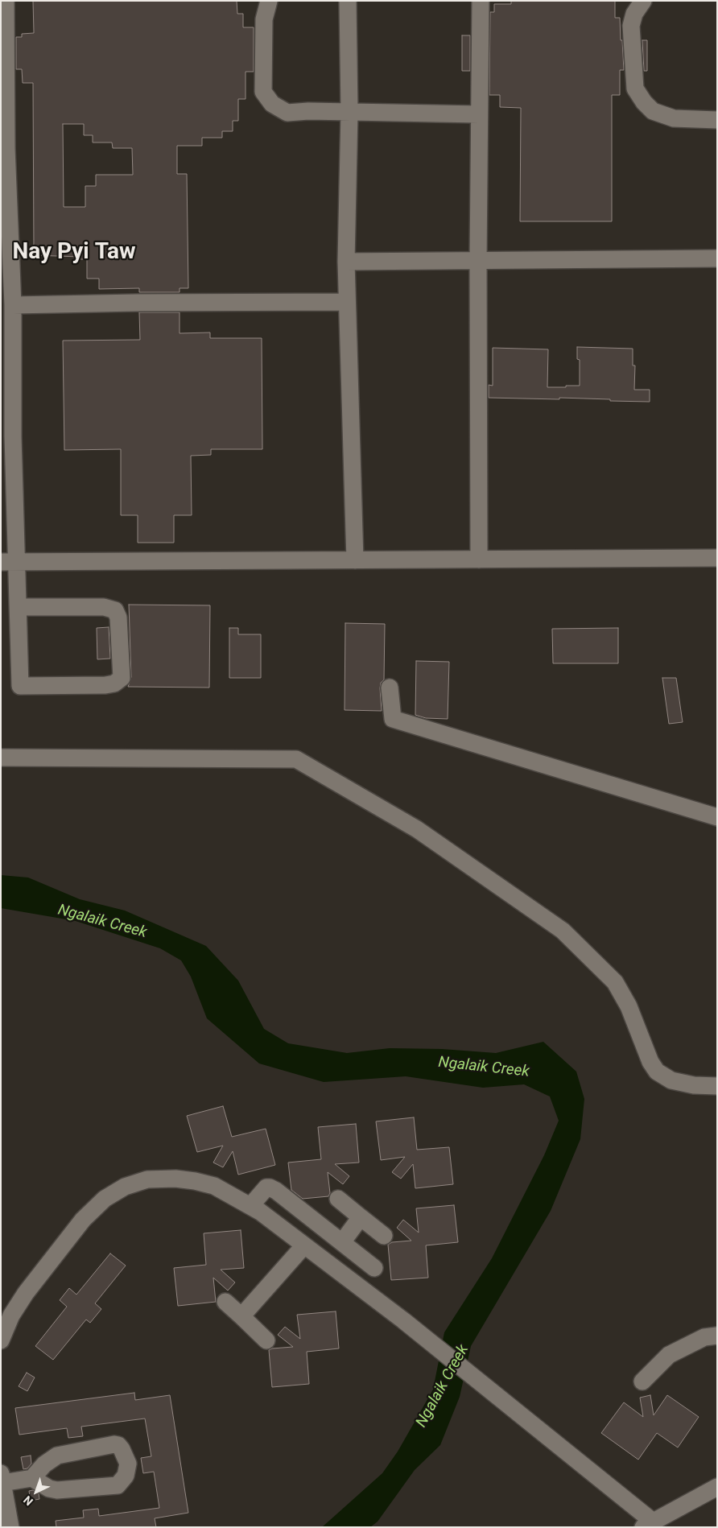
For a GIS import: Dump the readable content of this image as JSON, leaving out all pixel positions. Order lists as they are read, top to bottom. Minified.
{"districts":["Nay Pyi Taw"],"water":["Ngalaik Creek"],"north":"bottom left"}
